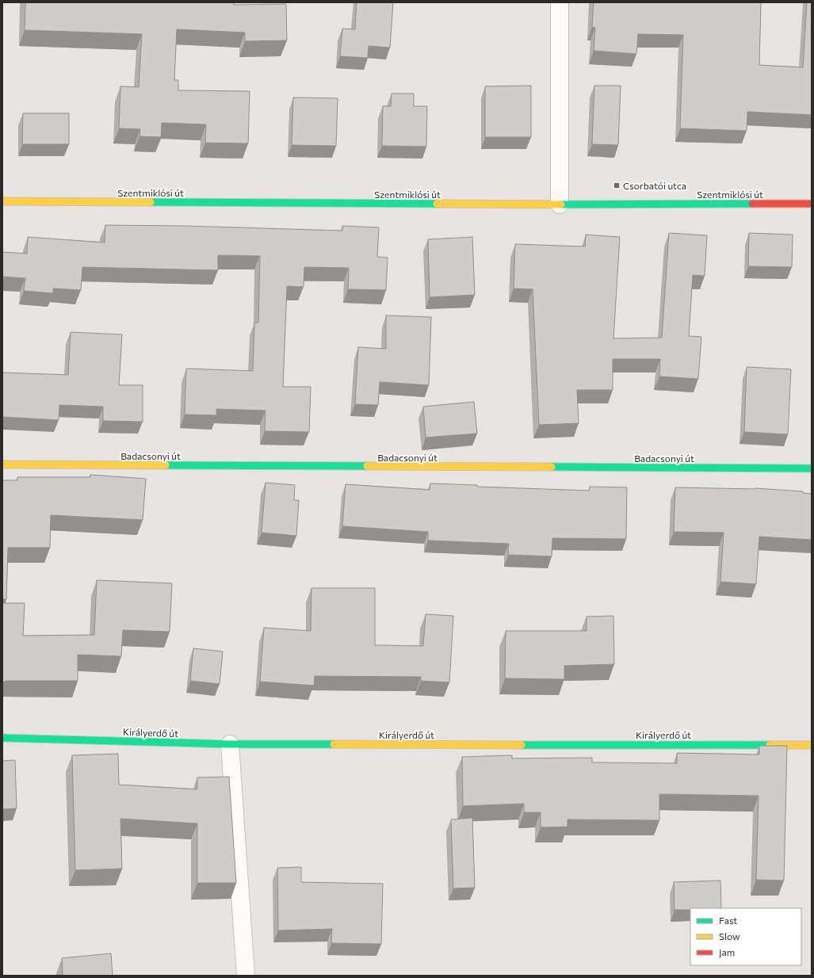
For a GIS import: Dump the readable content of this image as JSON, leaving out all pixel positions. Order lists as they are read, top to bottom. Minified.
{"streets":{"street":["Szentmiklósi út","Badacsonyi út","Királyerdő út"]},"places":{"transit":["Csorbatói utca"]},"legend":["Fast","Slow","Jam"]}
